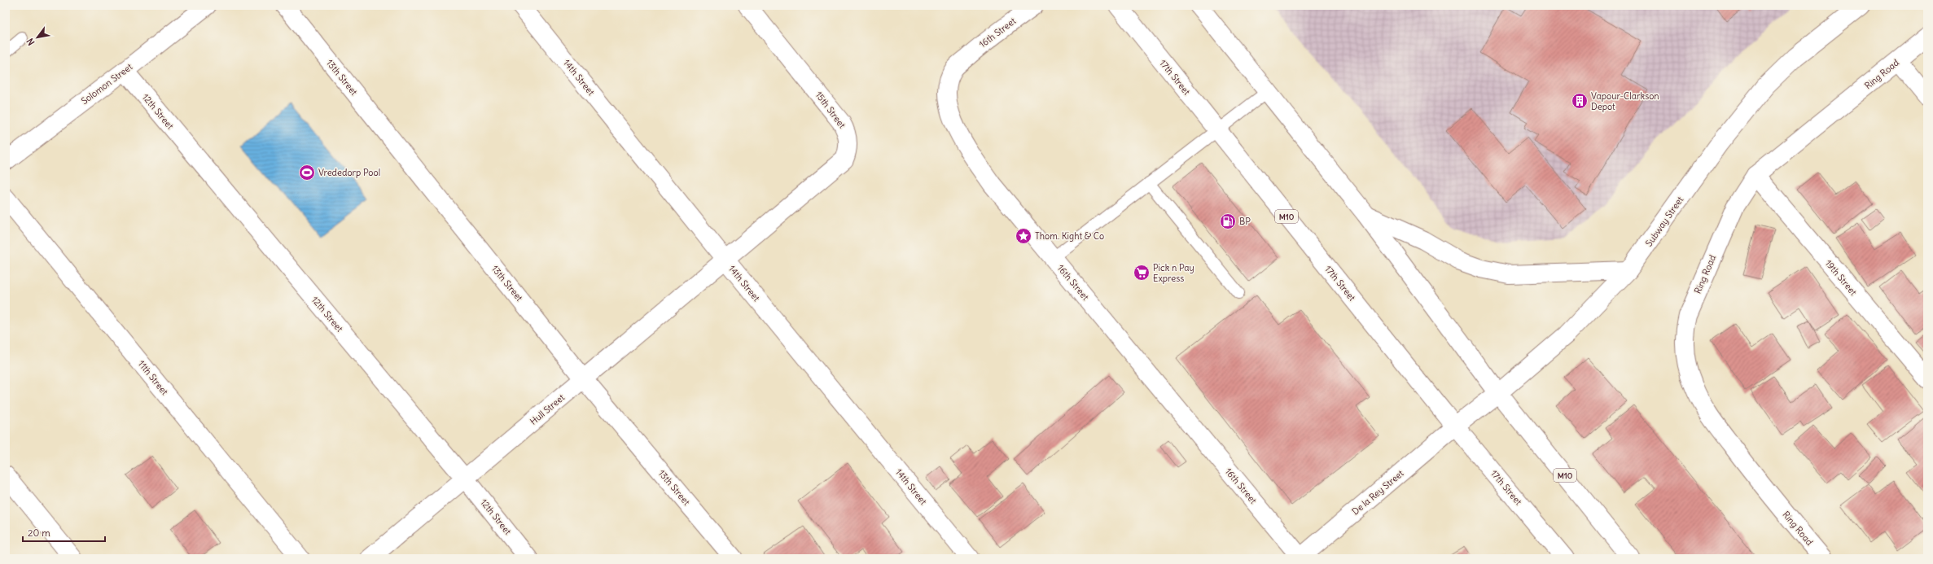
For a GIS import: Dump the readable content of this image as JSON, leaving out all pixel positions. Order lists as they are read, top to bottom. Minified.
{"streets":{"street":["16th Street","Ring Road","13th Street","14th Street","17th Street","Solomon Street","15th Street","12th Street","M10","Subway Street","19th Street","11th Street","Hull Street","De la Rey Street"]},"crossings":[["16th Street","De la Rey Street"],["Ring Road","19th Street"],["13th Street","Hull Street"],["14th Street","15th Street"],["14th Street","Hull Street"],["17th Street","Subway Street"],["17th Street","De la Rey Street"],["Solomon Street","12th Street"],["15th Street","Hull Street"],["12th Street","Hull Street"],["M10","Subway Street"],["Subway Street","De la Rey Street"]],"places":{"building":["Vapour-Clarkson Depot"],"sports":["Vrededorp Pool"],"fuel station":["BP"],"place":["Thom. Kight & Co"],"supermarket":["Pick n Pay Express"]},"scale_bar":"20 m","north":"bottom left"}
